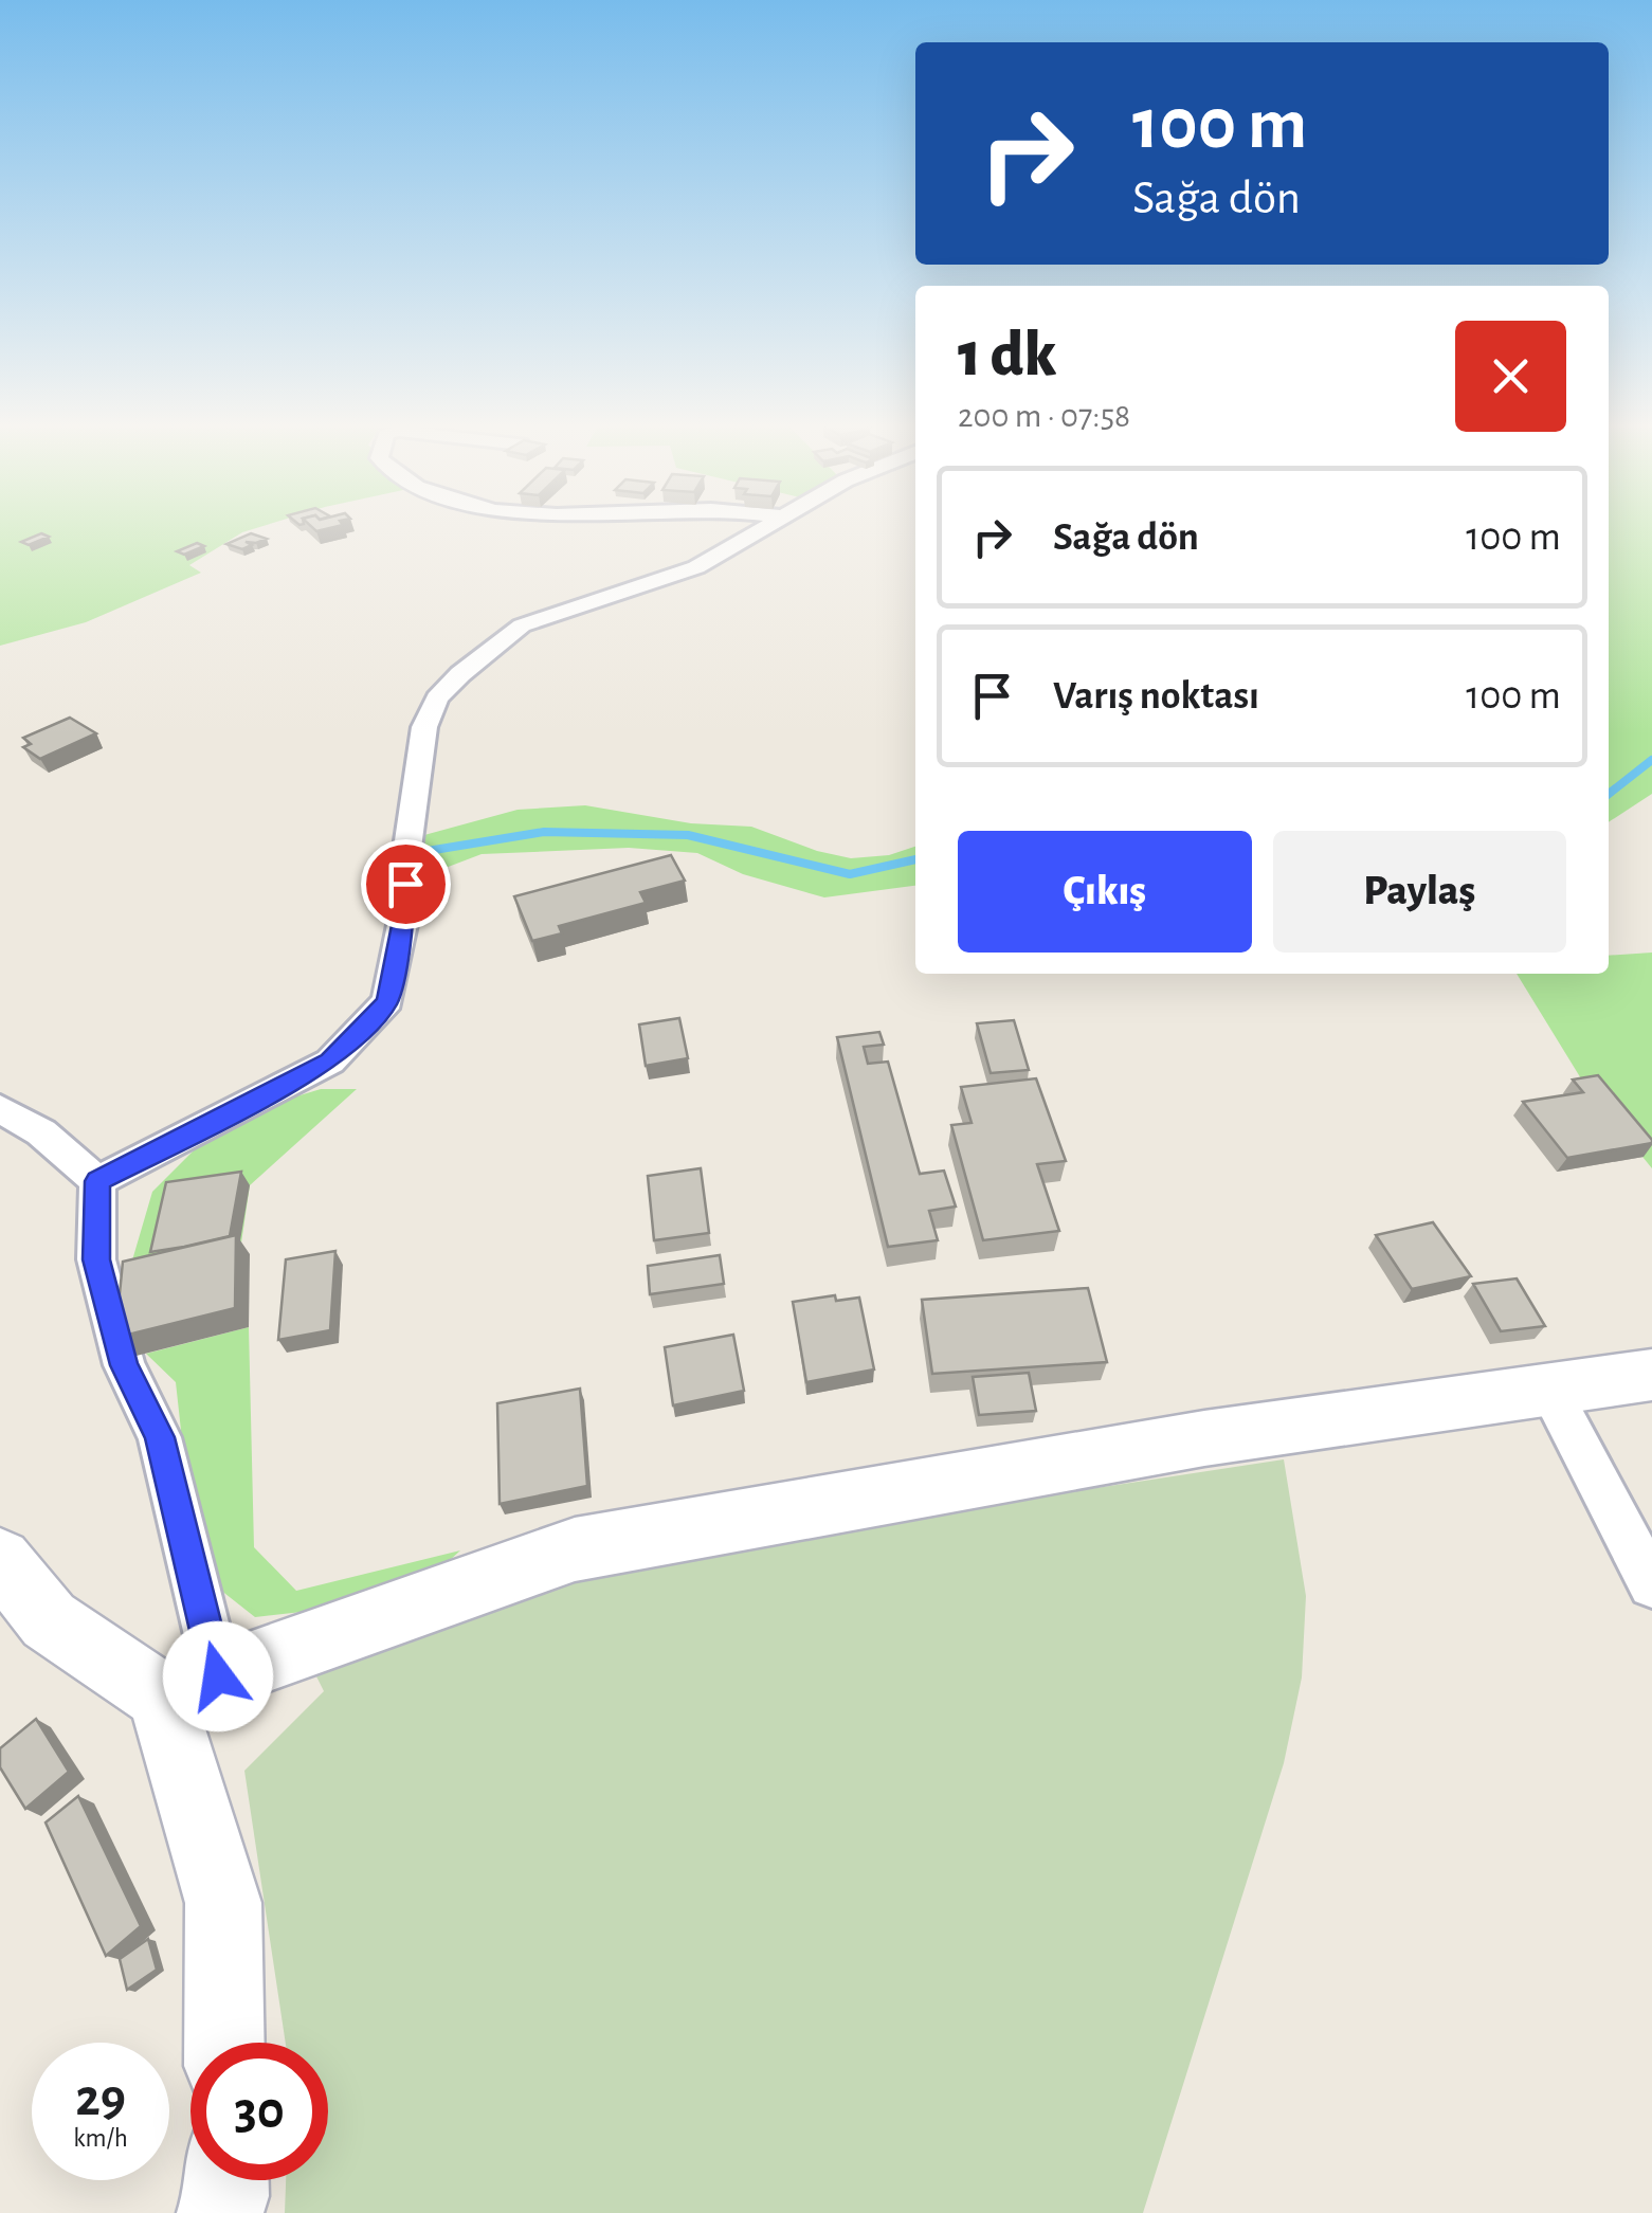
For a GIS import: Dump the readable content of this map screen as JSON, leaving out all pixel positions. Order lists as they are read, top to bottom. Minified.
{"page":{"turn":["100 m","Sağa dön"],"heading":["1 dk","200 m · 07:58"],"list":[{"name":"Sağa dön","value":"100 m"},{"name":"Varış noktası","value":"100 m"}],"buttons":["Çıkış","Paylaş"],"speed":"29 km/h","limit":"30"}}
